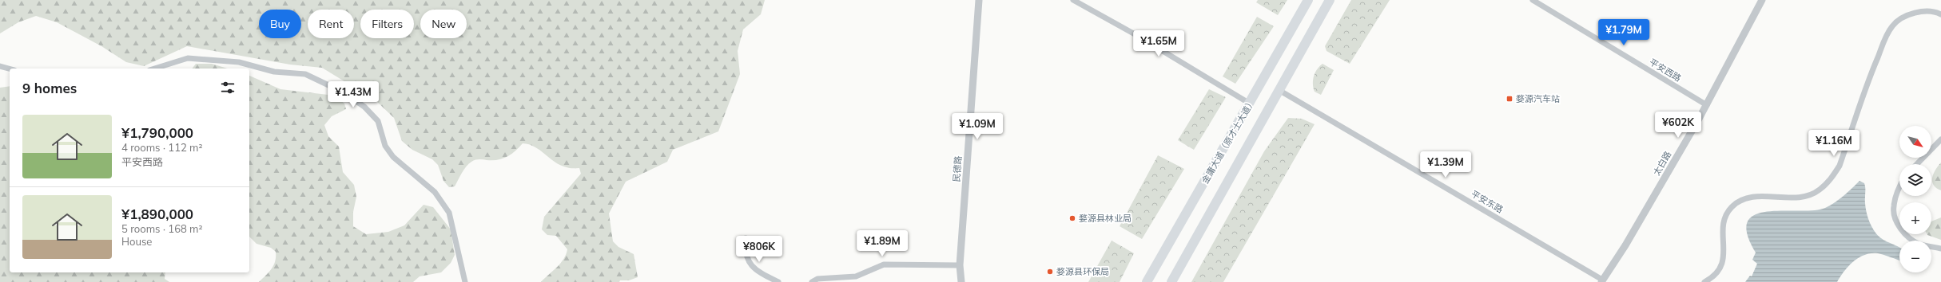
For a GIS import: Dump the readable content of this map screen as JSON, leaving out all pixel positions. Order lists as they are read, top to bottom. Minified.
{"streets":{"main road":["金庸大道（原才士大道）"],"street":["平安西路","太白路","民德路","平安东路"]},"crossings":[["平安西路","太白路"],["太白路","平安东路"]],"places":{"transit":["婺源汽车站"],"other":["婺源县林业局","婺源县环保局"]},"north":"bottom right","page":{"chip":["Buy","Rent","Filters","New"],"price":["¥1.79M","¥1.65M","¥1.43M","¥602K","¥1.09M","¥1.16M","¥1.39M","¥1.89M","¥806K"],"heading":"9 homes","list":[{"name":"¥1,790,000","note":"4 rooms · 112 m² · 平安西路"},{"name":"¥1,890,000","note":"5 rooms · 168 m² · House"}],"map_buttons":["+","−"]}}
